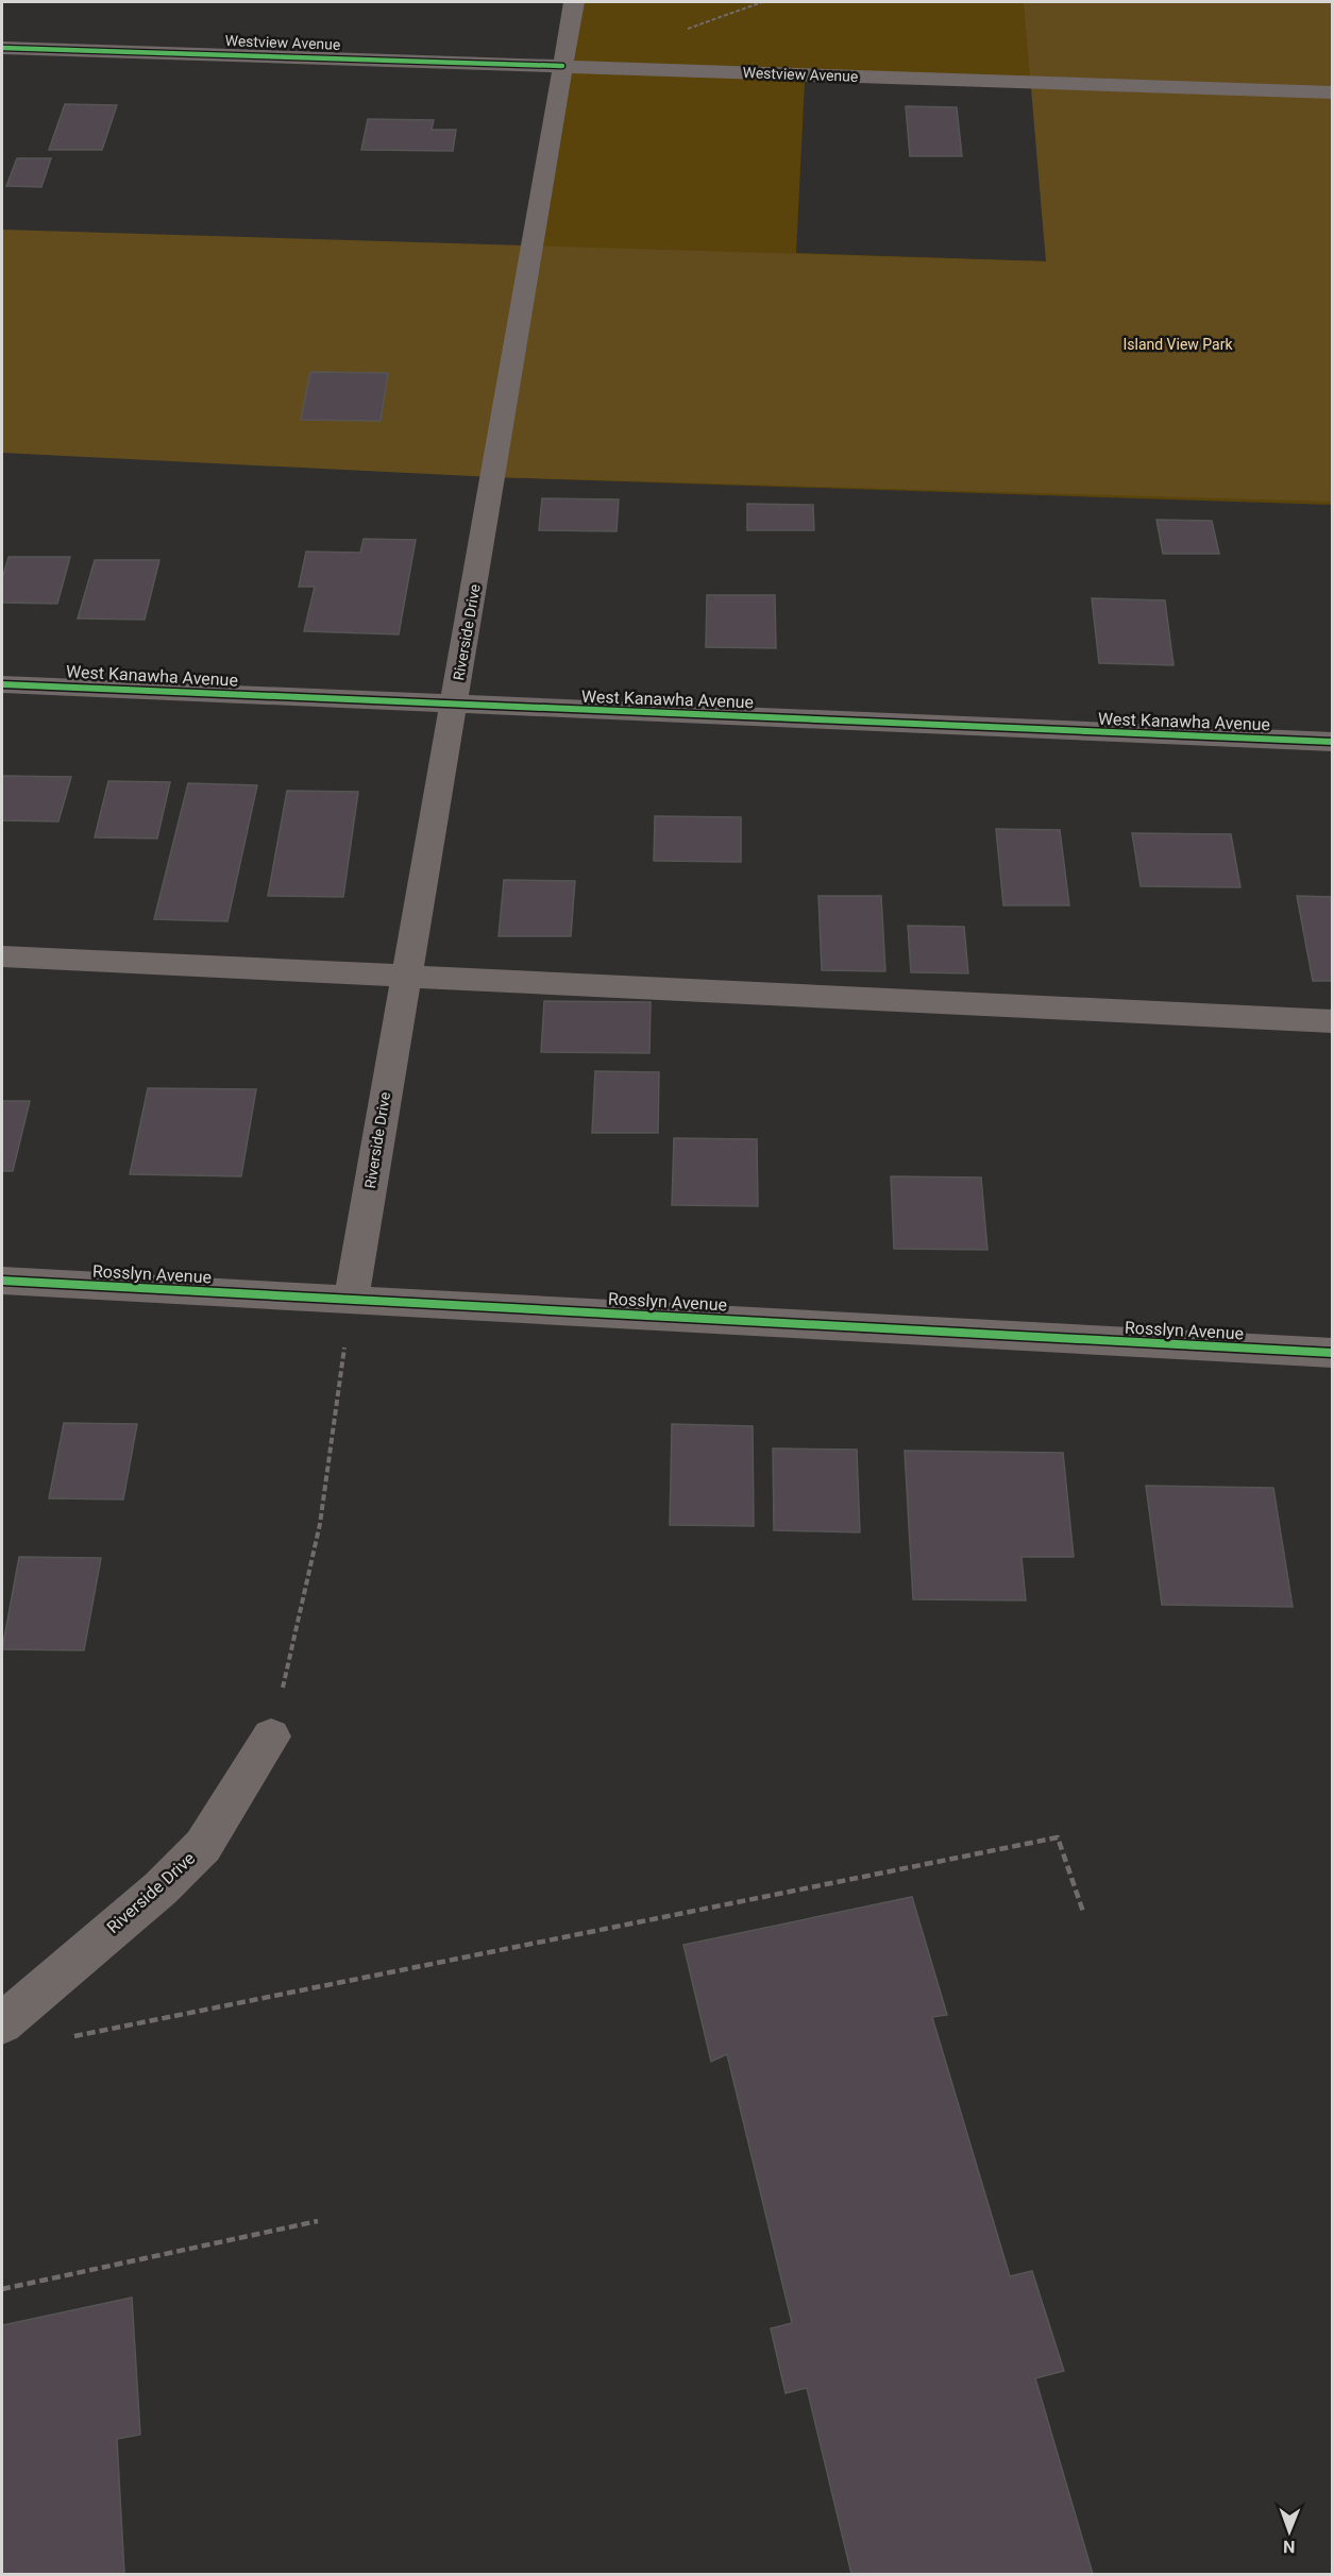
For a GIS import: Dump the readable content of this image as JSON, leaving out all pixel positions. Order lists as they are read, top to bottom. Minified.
{"streets":{"street":["Westview Avenue","Riverside Drive","West Kanawha Avenue","Rosslyn Avenue"]},"crossings":[["Westview Avenue","Riverside Drive"],["Riverside Drive","West Kanawha Avenue"],["Riverside Drive","Rosslyn Avenue"]],"parks":["Island View Park"],"north":"bottom"}
